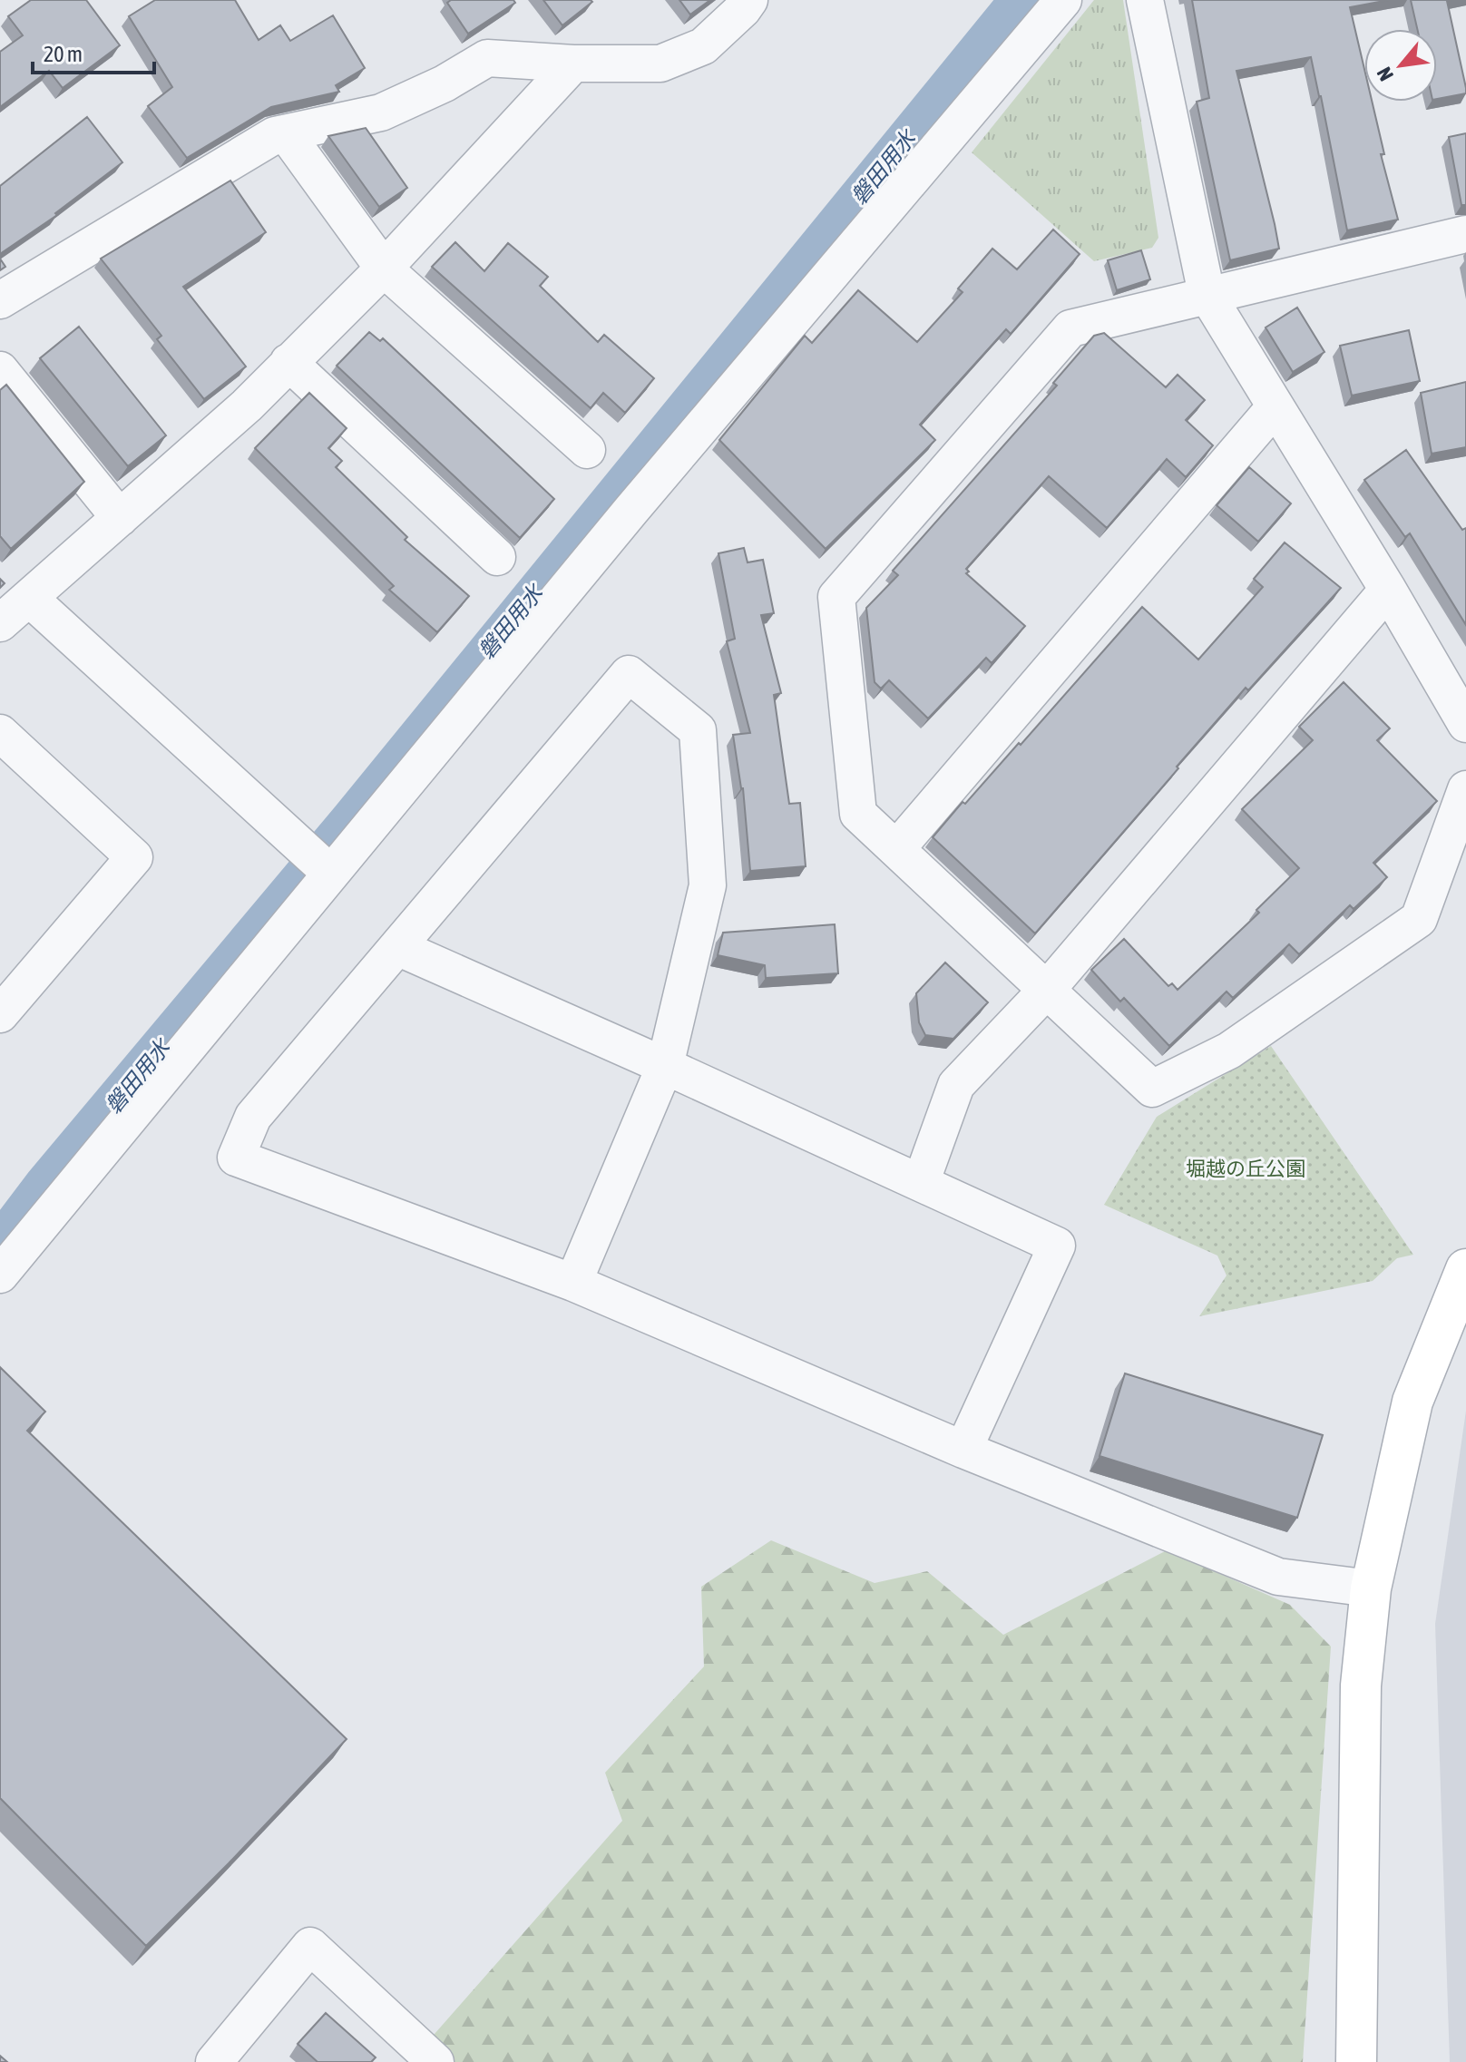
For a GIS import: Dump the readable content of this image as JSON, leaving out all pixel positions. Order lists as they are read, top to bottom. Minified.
{"water":["磐田用水"],"parks":["堀越の丘公園"],"scale_bar":"20 m","north":"bottom left"}
